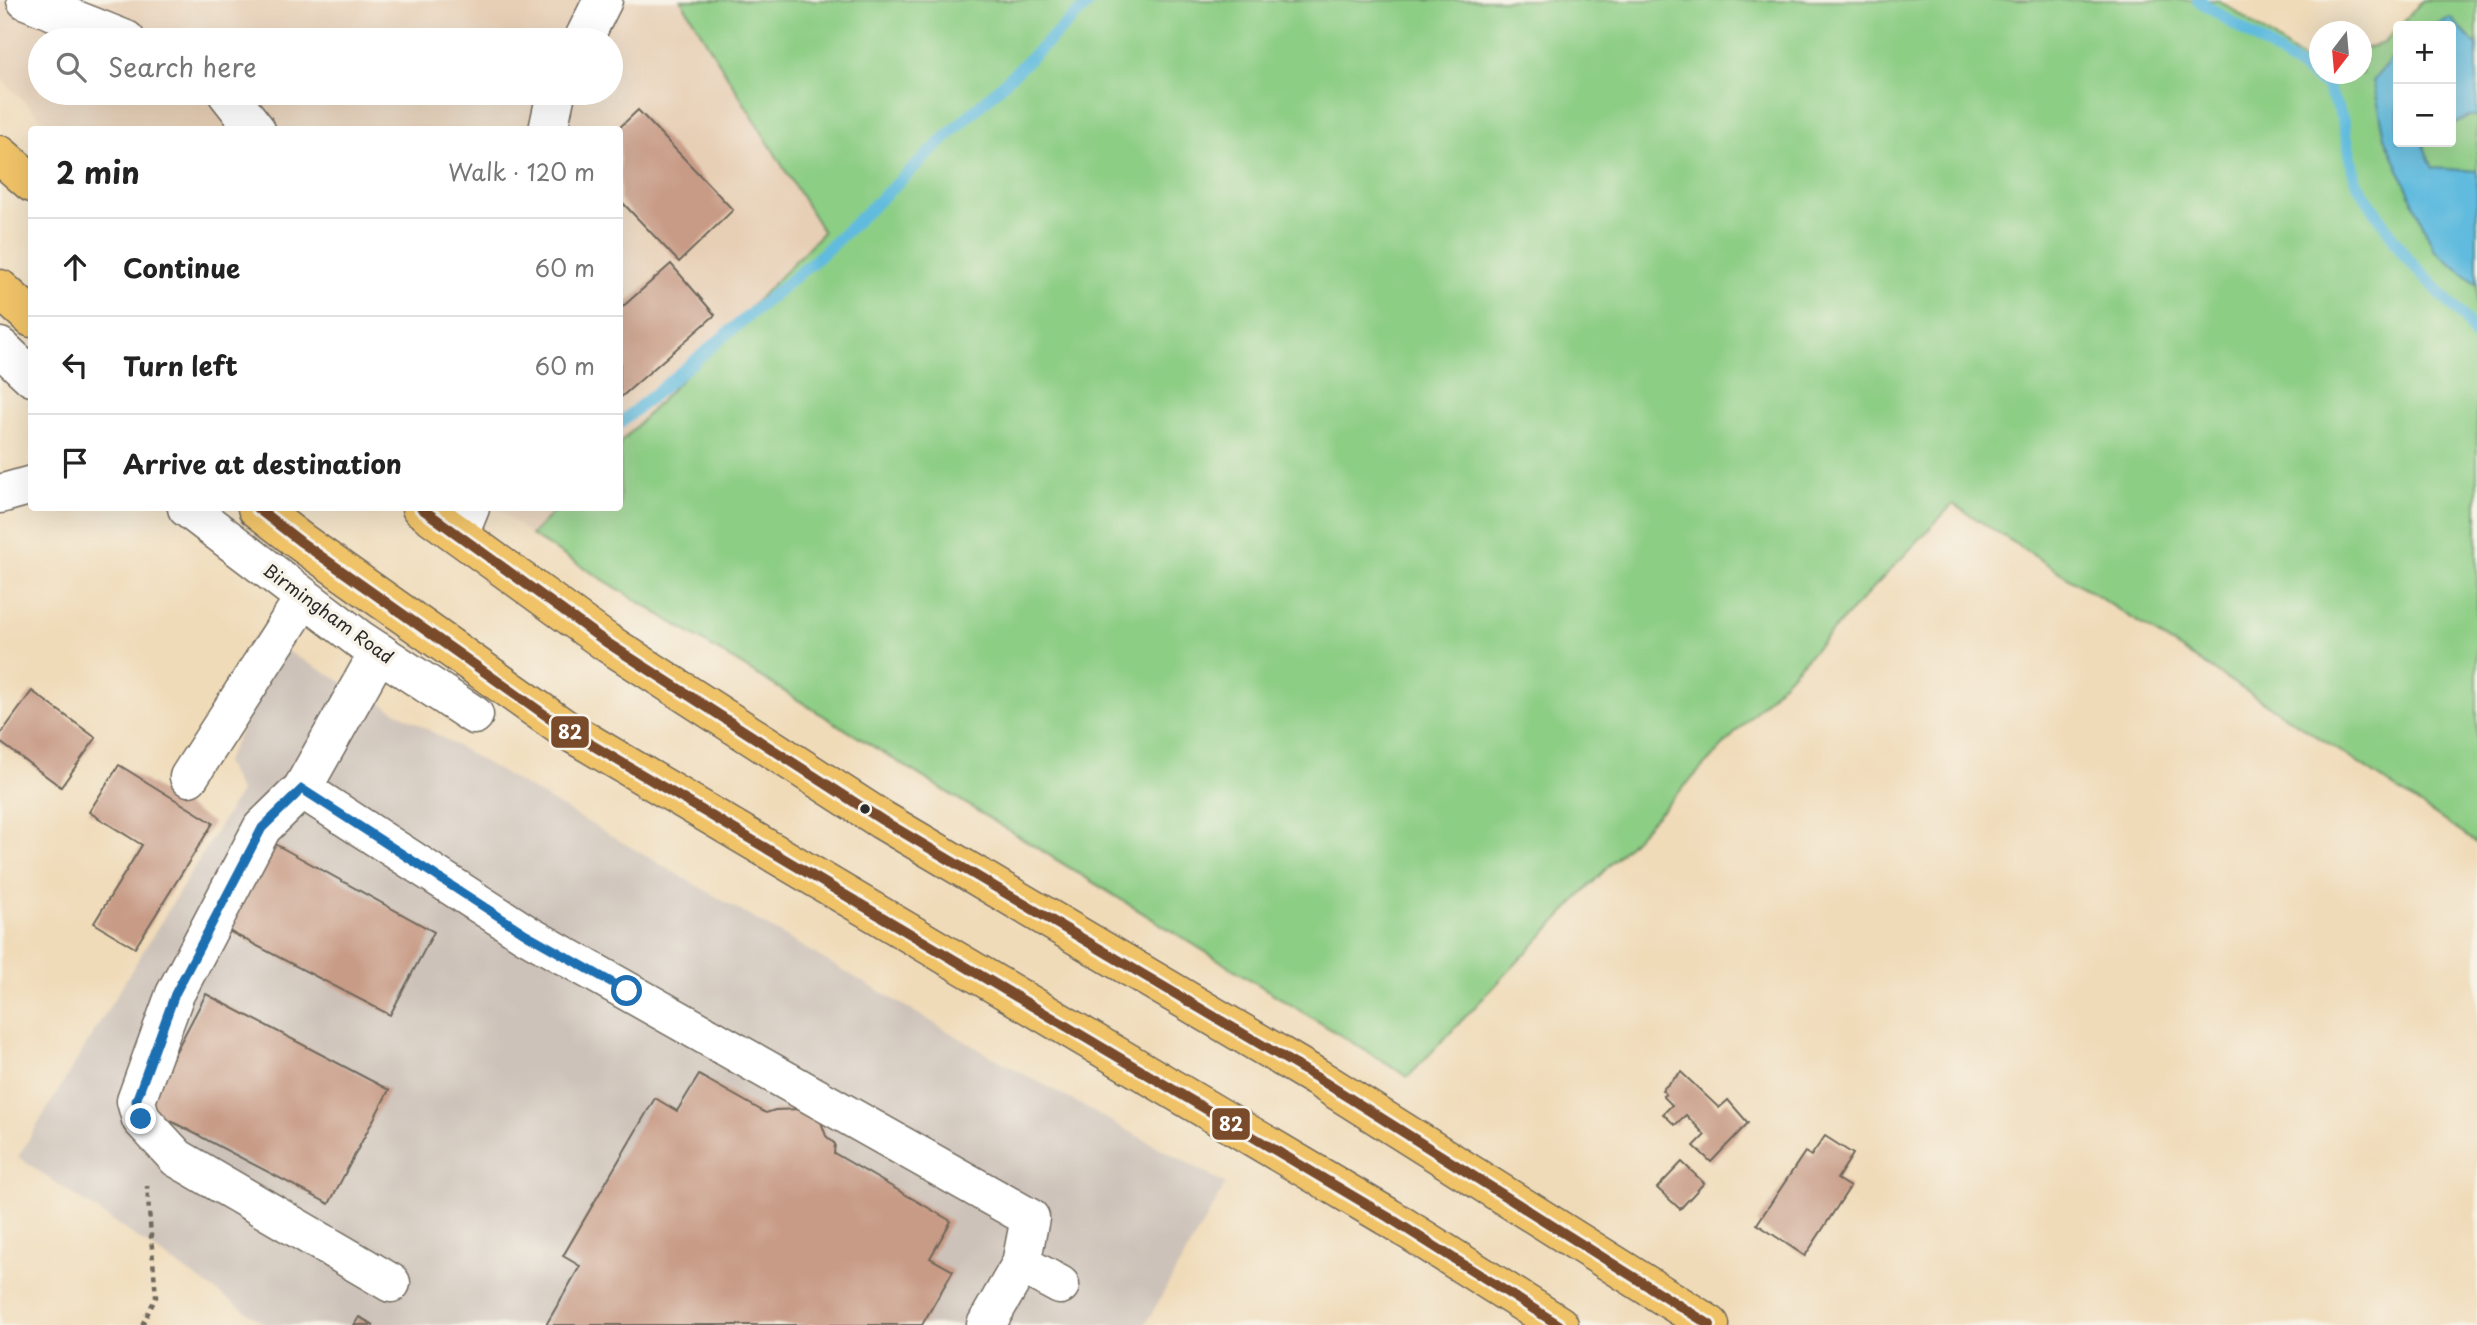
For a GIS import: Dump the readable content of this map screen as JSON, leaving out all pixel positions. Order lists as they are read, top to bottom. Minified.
{"streets":{"street":["Birmingham Road"]},"lines":["transit line 82"],"north":"bottom","page":{"map_buttons":["+","−"],"search":"Search here","heading":["2 min","Walk · 120 m"],"list":[["Continue","60 m"],["Turn left","60 m"],"Arrive at destination"]}}
